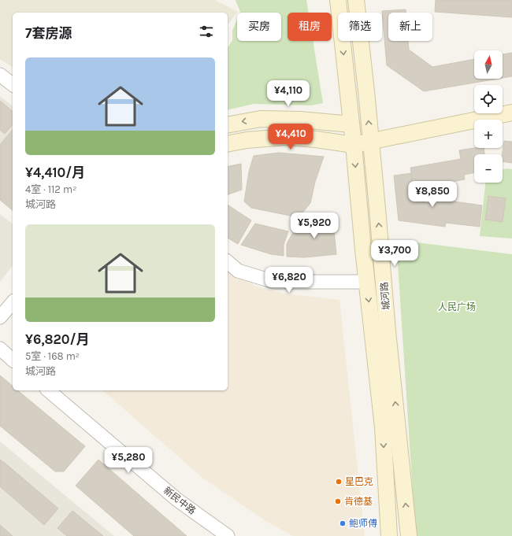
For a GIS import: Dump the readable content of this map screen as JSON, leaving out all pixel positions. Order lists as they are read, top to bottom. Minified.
{"streets":{"main road":["城河路"],"street":["新民中路"]},"parks":["人民广场"],"places":["星巴克","肯德基","鲍师傅"],"north":"top","page":{"chip":["买房","租房","筛选","新上"],"heading":"7套房源","map_buttons":["+","−"],"list":[{"name":"¥4,410/月","note":"4室 · 112 m² · 城河路"},{"name":"¥6,820/月","note":"5室 · 168 m² · 城河路"}],"price":["¥4,110","¥4,410","¥8,850","¥5,920","¥3,700","¥6,820","¥5,280"]}}
